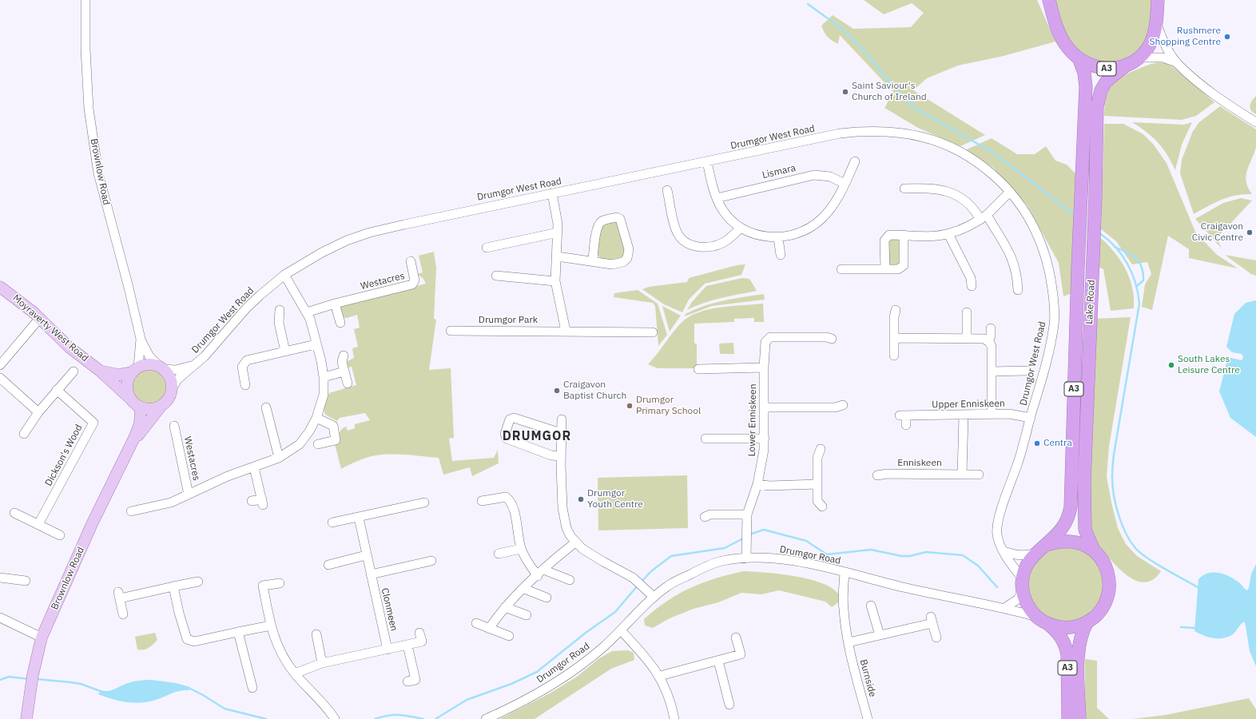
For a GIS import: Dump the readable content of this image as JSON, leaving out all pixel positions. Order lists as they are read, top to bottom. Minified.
{"streets":{"highway":["A3","Lake Road"],"main road":["Brownlow Road","Moyraverty West Road"],"street":["Drumgor West Road","Lismara","Westacres","Drumgor Park","Upper Enniskeen","Lower Enniskeen","Dickson's Wood","Enniskeen","Drumgor Road","Clonmeen","Burnside"]},"crossings":[["A3","Drumgor West Road"],["A3","Lake Road"],["A3","Drumgor Road"],["Drumgor West Road","Brownlow Road"],["Drumgor West Road","Westacres"],["Drumgor West Road","Lake Road"],["Drumgor West Road","Moyraverty West Road"],["Drumgor West Road","Upper Enniskeen"],["Drumgor West Road","Drumgor Road"],["Brownlow Road","Moyraverty West Road"],["Lake Road","Drumgor Road"],["Lower Enniskeen","Drumgor Road"],["Drumgor Road","Burnside"]],"districts":["DRUMGOR"],"places":["Rushmere Shopping Centre","Saint Saviour's Church of Ireland","Craigavon Civic Centre","South Lakes Leisure Centre","Craigavon Baptist Church","Drumgor Primary School","Centra","Drumgor Youth Centre"]}
